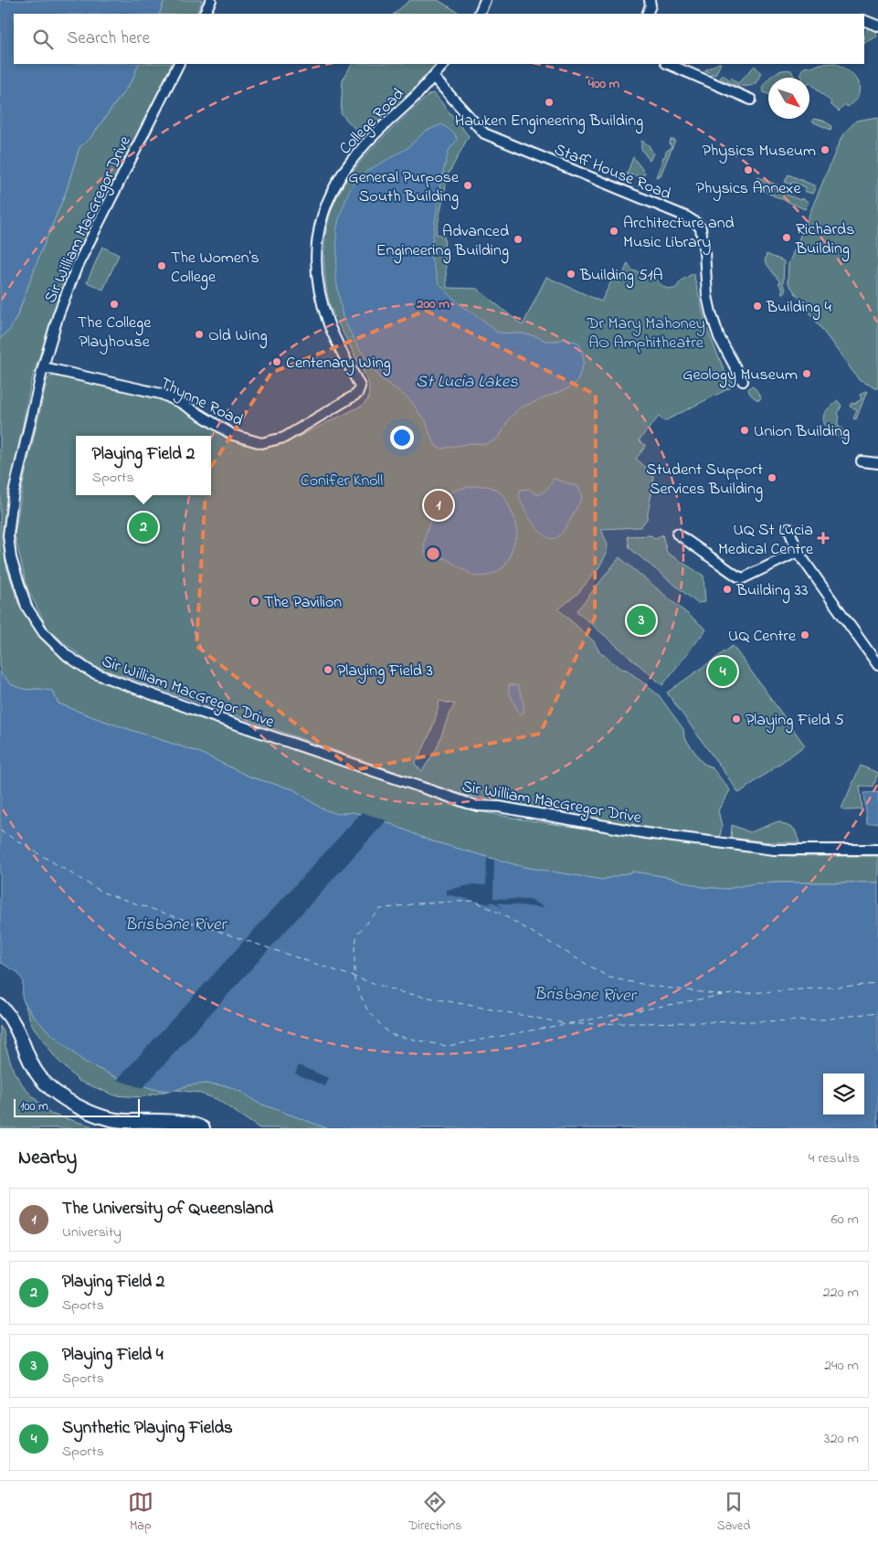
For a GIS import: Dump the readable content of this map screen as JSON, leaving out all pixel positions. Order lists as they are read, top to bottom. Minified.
{"streets":{"street":["College Road","Staff House Road","Sir William MacGregor Drive","Thynne Road"]},"crossings":[["College Road","Staff House Road"],["College Road","Thynne Road"],["Sir William MacGregor Drive","Thynne Road"]],"water":["St Lucia Lakes","Brisbane River"],"parks":["Dr Mary Mahoney AO Amphitheatre","Conifer Knoll"],"places":{"other":["Hawken Engineering Building","Physics Museum","Physics Annexe","General Purpose South Building","Architecture and Music Library","Richards Building","Advanced Engineering Building","The Women's College","Building 51A","The College Playhouse","Building 4","Old Wing","Centenary Wing","Geology Museum","Union Building","Student Support Services Building","Building 33","The Pavilion","UQ Centre","Playing Field 3","Playing Field 5"],"health":["UQ St Lucia Medical Centre"]},"scale_bar":"100 m","north":"bottom right","page":{"search":"Search here","popup":["Playing Field 2","Sports"],"pins":["1","2","3","4"],"scale":"100 m","heading":["Nearby","4 results"],"list":[{"mark":"1","name":"The University of Queensland","note":"University","value":"60 m"},{"mark":"2","name":"Playing Field 2","note":"Sports","value":"220 m"},{"mark":"3","name":"Playing Field 4","note":"Sports","value":"240 m"},{"mark":"4","name":"Synthetic Playing Fields","note":"Sports","value":"320 m"}],"nav":["Map","Directions","Saved"]},"rings":["400 m","200 m"]}
